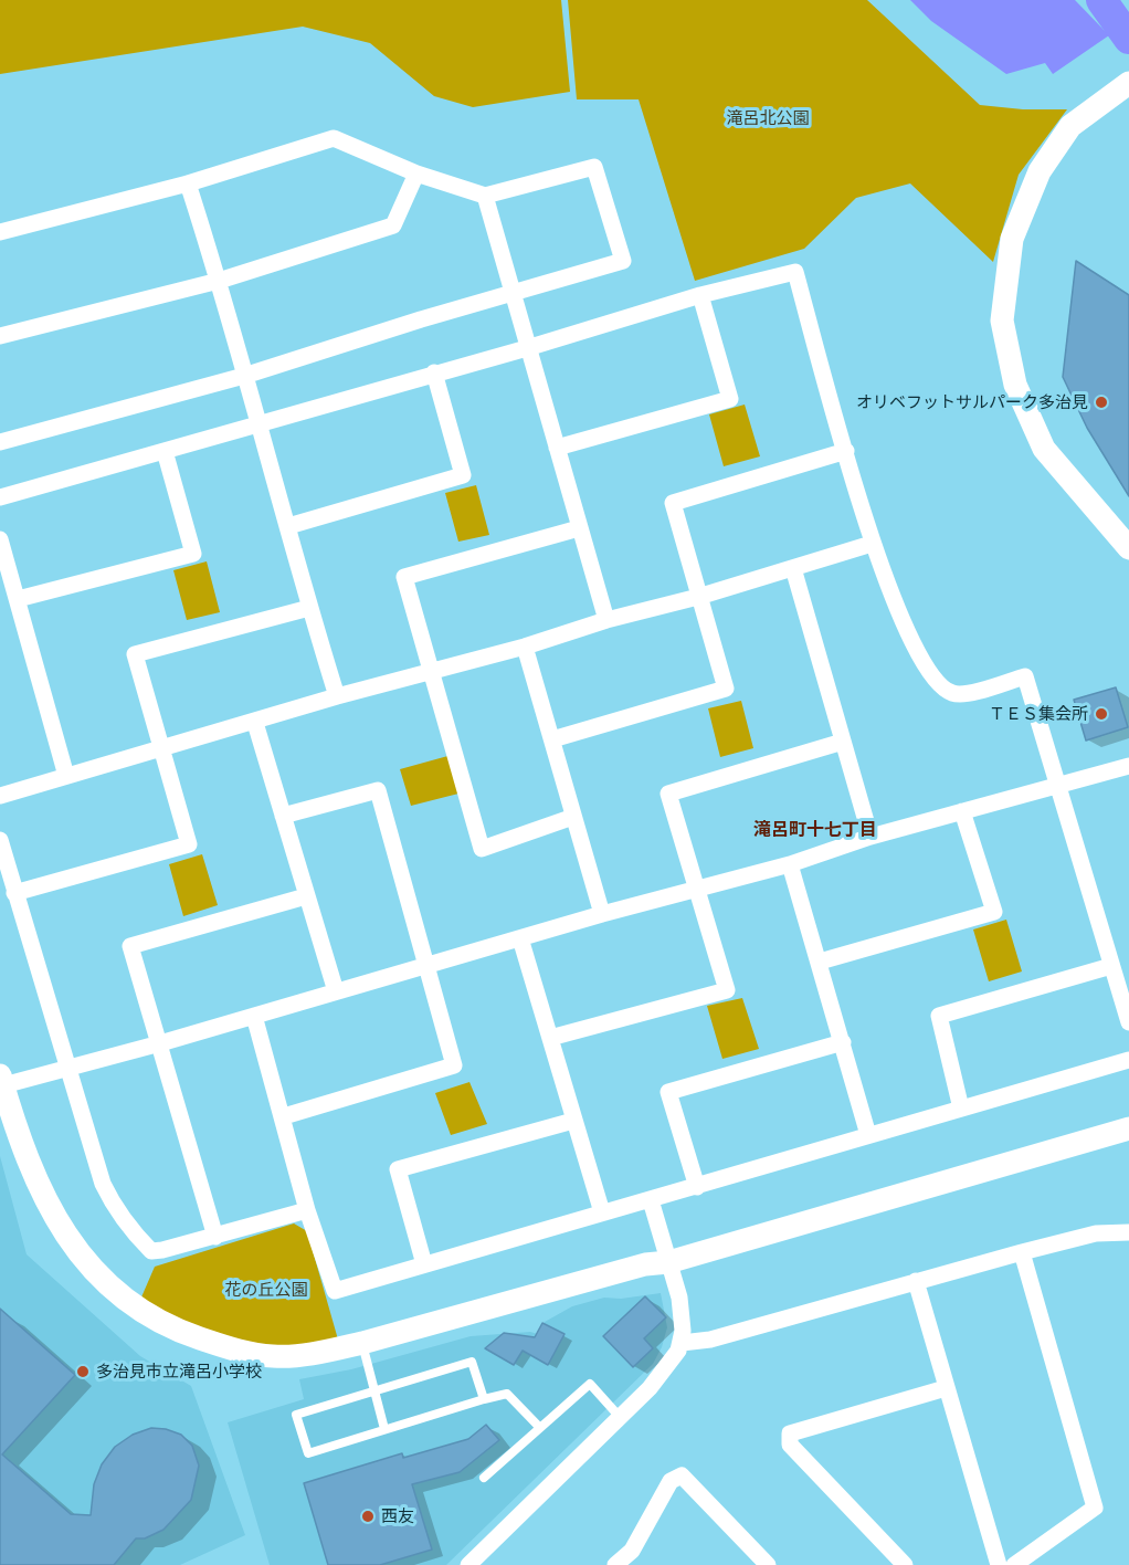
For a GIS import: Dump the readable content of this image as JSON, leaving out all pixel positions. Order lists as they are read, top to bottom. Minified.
{"districts":["滝呂町十七丁目"],"parks":["滝呂北公園","花の丘公園"],"places":["オリベフットサルパーク多治見","ＴＥＳ集会所","多治見市立滝呂小学校","西友"]}
